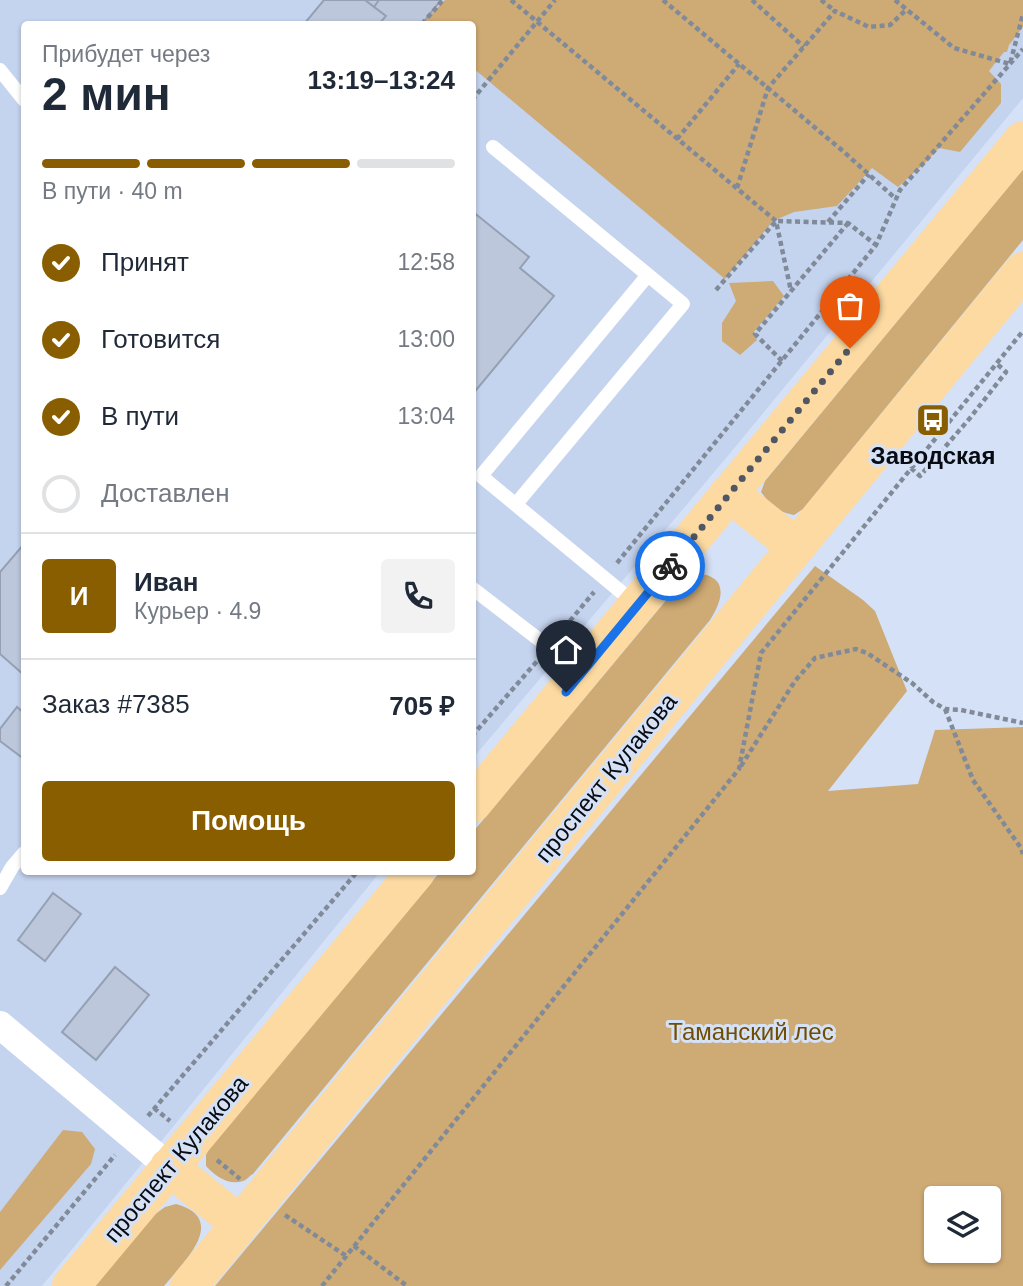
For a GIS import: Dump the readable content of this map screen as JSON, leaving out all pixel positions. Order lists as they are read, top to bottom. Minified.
{"streets":{"main road":["проспект Кулакова"]},"parks":["Таманский лес"],"places":{"bus stop":["Заводская"]},"page":{"heading":["2 мин","Прибудет через","13:19–13:24"],"panel":["Иван","Курьер · 4.9","Заказ #7385","705 ₽"],"bar":"В пути · 40 m","list":[["Принят","12:58"],["Готовится","13:00"],["В пути","13:04"],"Доставлен"],"round":"И","buttons":"Помощь"}}
